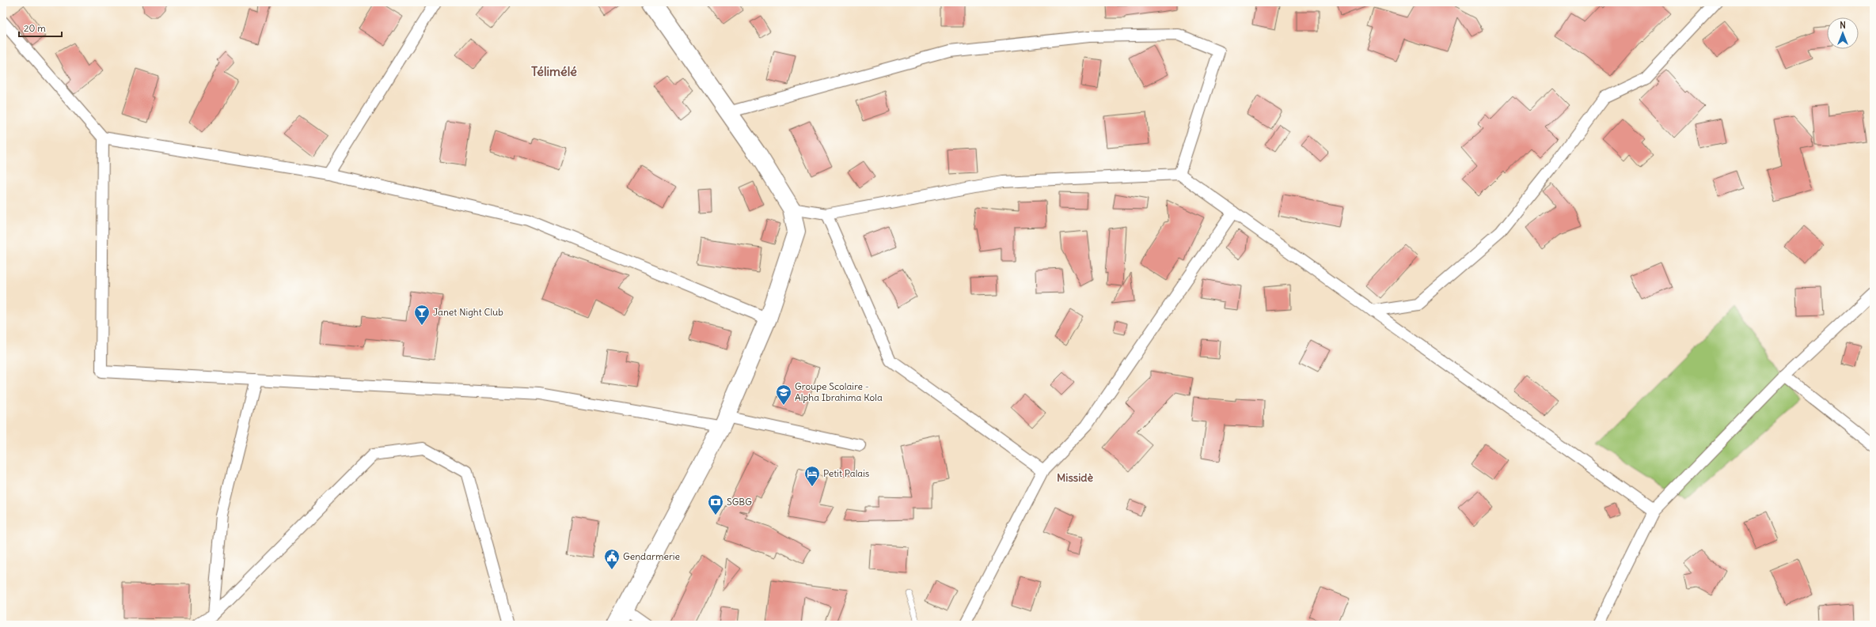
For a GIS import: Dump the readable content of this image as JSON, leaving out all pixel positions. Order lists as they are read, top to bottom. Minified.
{"districts":["Télimélé","Missidè"],"places":{"bar":["Janet Night Club"],"school or university":["Groupe Scolaire - Alpha Ibrahima Kola"],"hotel":["Petit Palais"],"bank":["SGBG"],"public building":["Gendarmerie"]},"scale_bar":"20 m","north":"top"}
